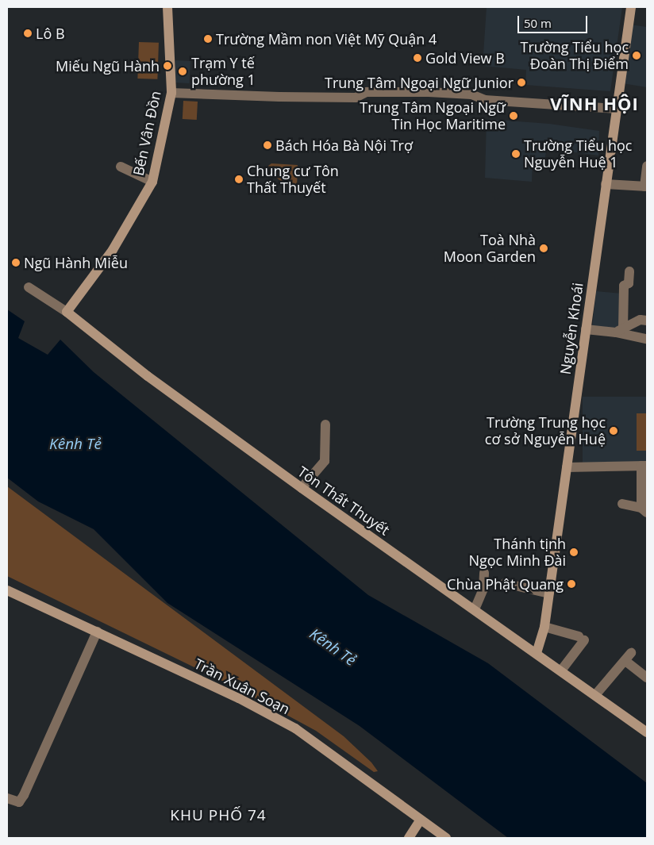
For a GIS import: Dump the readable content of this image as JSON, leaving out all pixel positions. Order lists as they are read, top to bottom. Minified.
{"streets":{"main road":["Bến Vân Đồn","Nguyễn Khoái","Tôn Thất Thuyết","Trần Xuân Soạn"]},"crossings":[["Bến Vân Đồn","Tôn Thất Thuyết"],["Nguyễn Khoái","Tôn Thất Thuyết"]],"districts":["VĨNH HỘI","KHU PHỐ 74"],"water":["Kênh Tẻ"],"places":["Lô B","Trường Mầm non Việt Mỹ Quận 4","Trường Tiểu học Đoàn Thị Điểm","Gold View B","Miếu Ngũ Hành","Trạm Y tế phường 1","Trung Tâm Ngoại Ngữ Junior","Trung Tâm Ngoại Ngữ Tin Học Maritime","Bách Hóa Bà Nội Trợ","Trường Tiểu học Nguyễn Huệ 1","Chung cư Tôn Thất Thuyết","Toà Nhà Moon Garden","Ngũ Hành Miễu","Trường Trung học cơ sở Nguyễn Huệ","Thánh tịnh Ngọc Minh Đài","Chùa Phật Quang"],"scale_bar":"50 m"}
